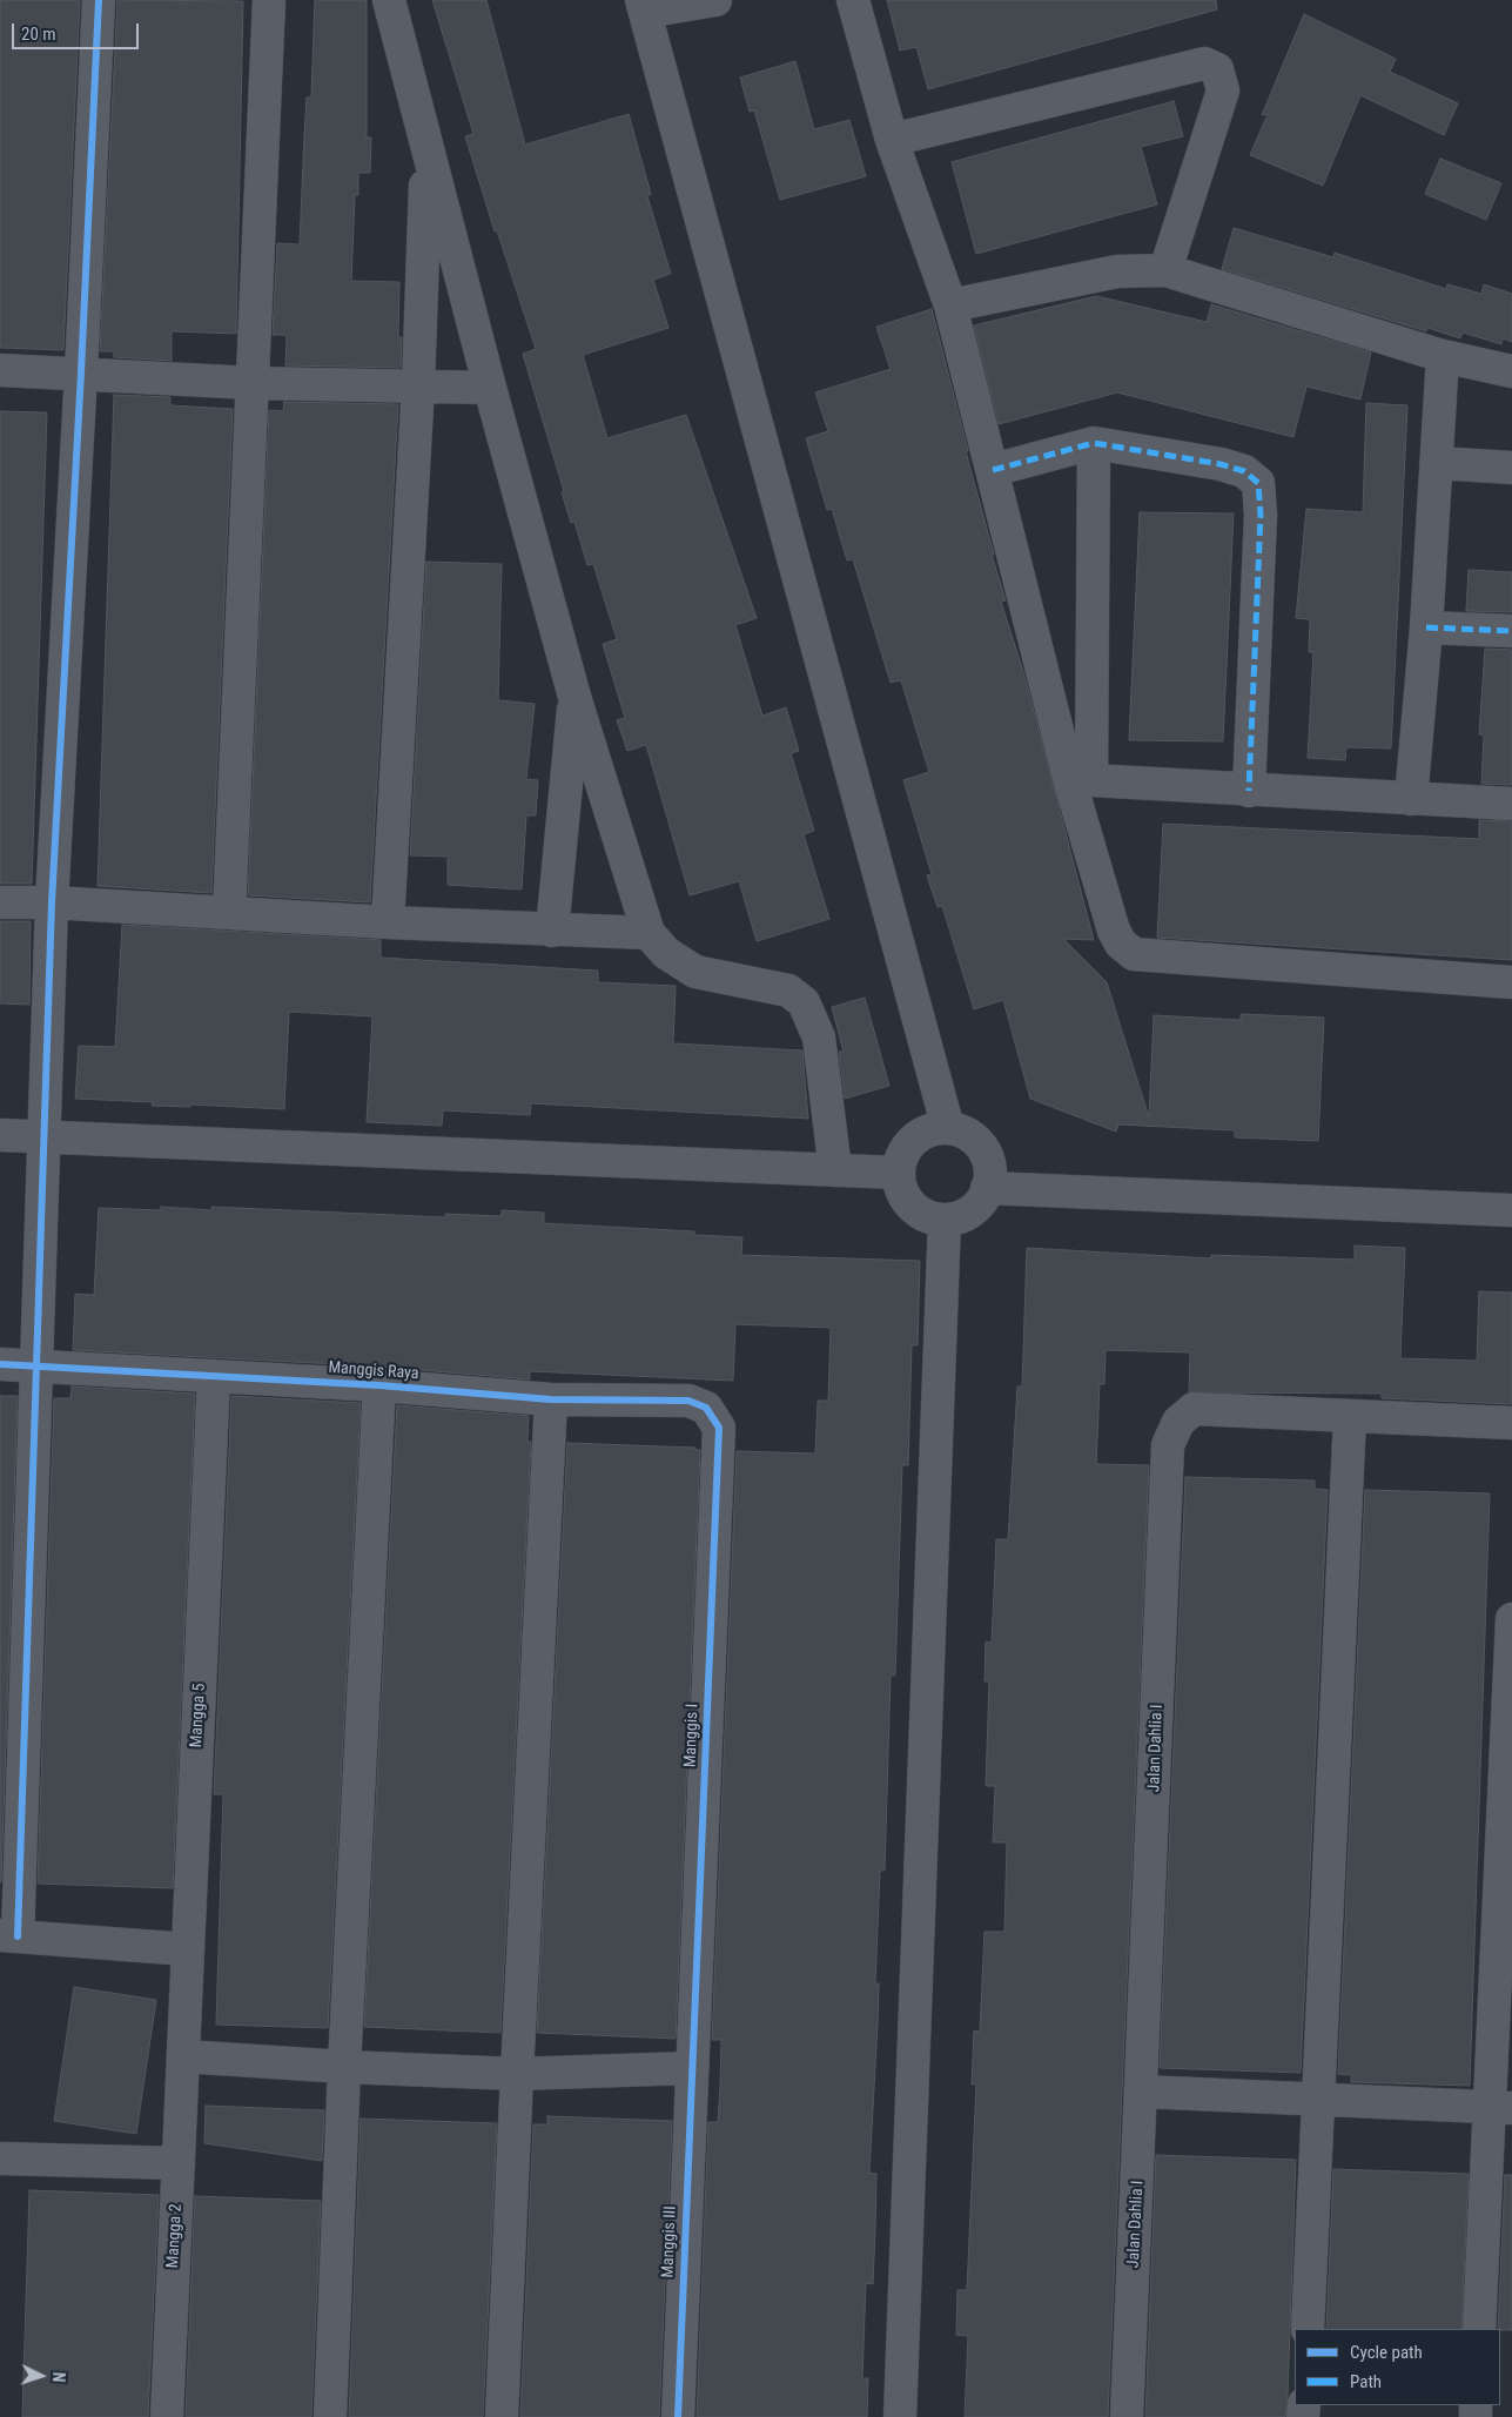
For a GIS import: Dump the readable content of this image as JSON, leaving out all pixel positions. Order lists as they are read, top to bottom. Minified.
{"streets":{"street":["Manggis Raya","Mangga 5","Manggis I","Jalan Dahlia I","Mangga 2","Manggis III"]},"crossings":[["Manggis Raya","Mangga 5"],["Manggis Raya","Manggis I"],["Mangga 5","Mangga 2"],["Manggis I","Manggis III"]],"legend":["Cycle path","Path"],"scale_bar":"20 m","north":"right"}
